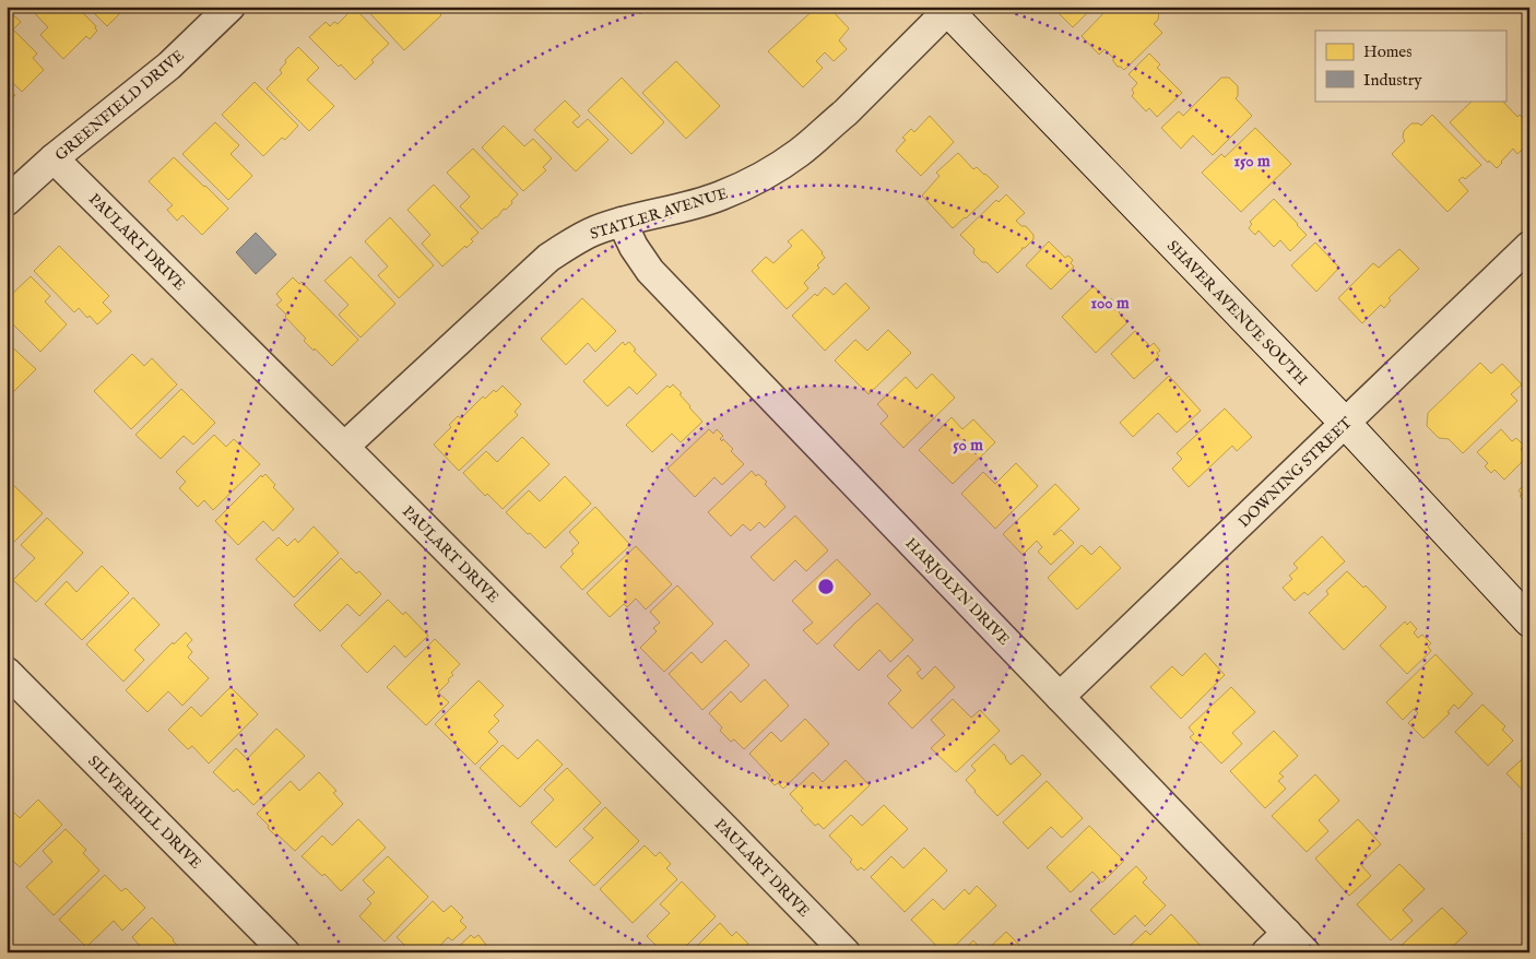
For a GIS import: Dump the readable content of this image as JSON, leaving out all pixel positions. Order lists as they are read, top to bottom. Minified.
{"streets":{"street":["GREENFIELD DRIVE","STATLER AVENUE","PAULART DRIVE","SHAVER AVENUE SOUTH","DOWNING STREET","HARJOLYN DRIVE","SILVERHILL DRIVE"]},"crossings":[["GREENFIELD DRIVE","PAULART DRIVE"],["STATLER AVENUE","PAULART DRIVE"],["STATLER AVENUE","SHAVER AVENUE SOUTH"],["STATLER AVENUE","HARJOLYN DRIVE"],["SHAVER AVENUE SOUTH","DOWNING STREET"],["DOWNING STREET","HARJOLYN DRIVE"]],"legend":["Homes","Industry"],"rings":["150 m","100 m","50 m"]}
